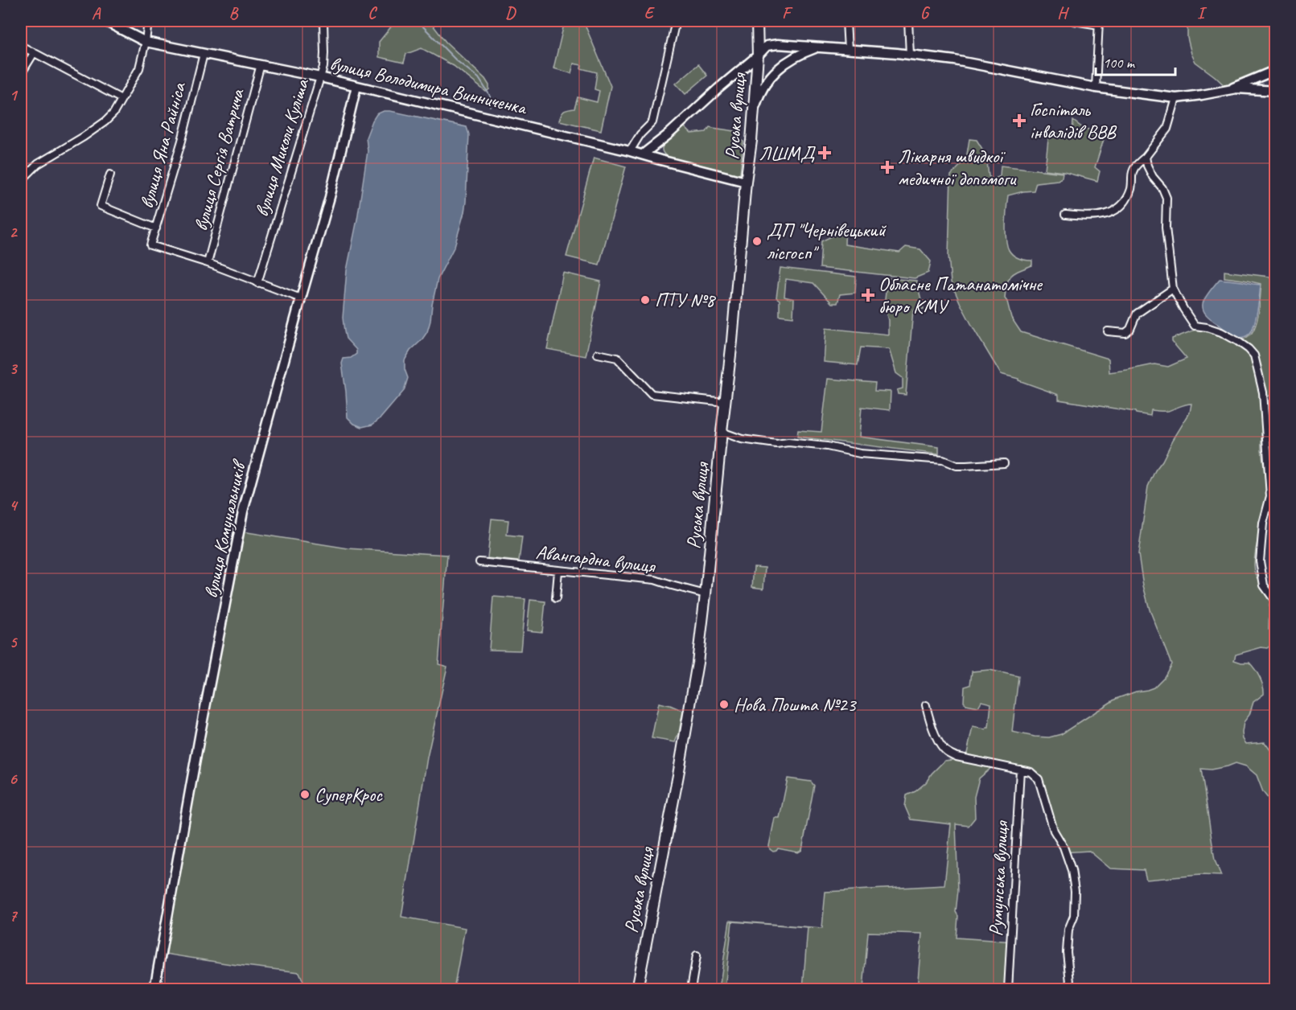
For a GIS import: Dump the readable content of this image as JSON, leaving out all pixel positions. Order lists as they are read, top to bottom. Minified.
{"streets":{"main road":["вулиця Володимира Винниченка","Руська вулиця","вулиця Комунальників"],"street":["вулиця Яна Райніса","вулиця Миколи Куліша","вулиця Сергія Ватрича","Авангардна вулиця","Румунська вулиця"]},"crossings":[["вулиця Володимира Винниченка","Руська вулиця"],["вулиця Володимира Винниченка","вулиця Яна Райніса"],["вулиця Володимира Винниченка","вулиця Миколи Куліша"],["вулиця Володимира Винниченка","вулиця Сергія Ватрича"],["вулиця Володимира Винниченка","вулиця Комунальників"],["Руська вулиця","Авангардна вулиця"],["вулиця Яна Райніса","вулиця Сергія Ватрича"]],"places":{"health":["Госпіталь інвалідів ВВВ","ЛШМД","Лікарня швидкої медичної допомоги","Обласне Патанатомічне бюро КМУ"],"other":["ДП \"Чернівецький лісгосп\"","ПТУ №8","Нова Пошта №23","СуперКрос"]},"scale_bar":"100 m","grid":{"columns":["A","B","C","D","E","F","G","H","I"],"rows":["1","2","3","4","5","6","7"]}}
